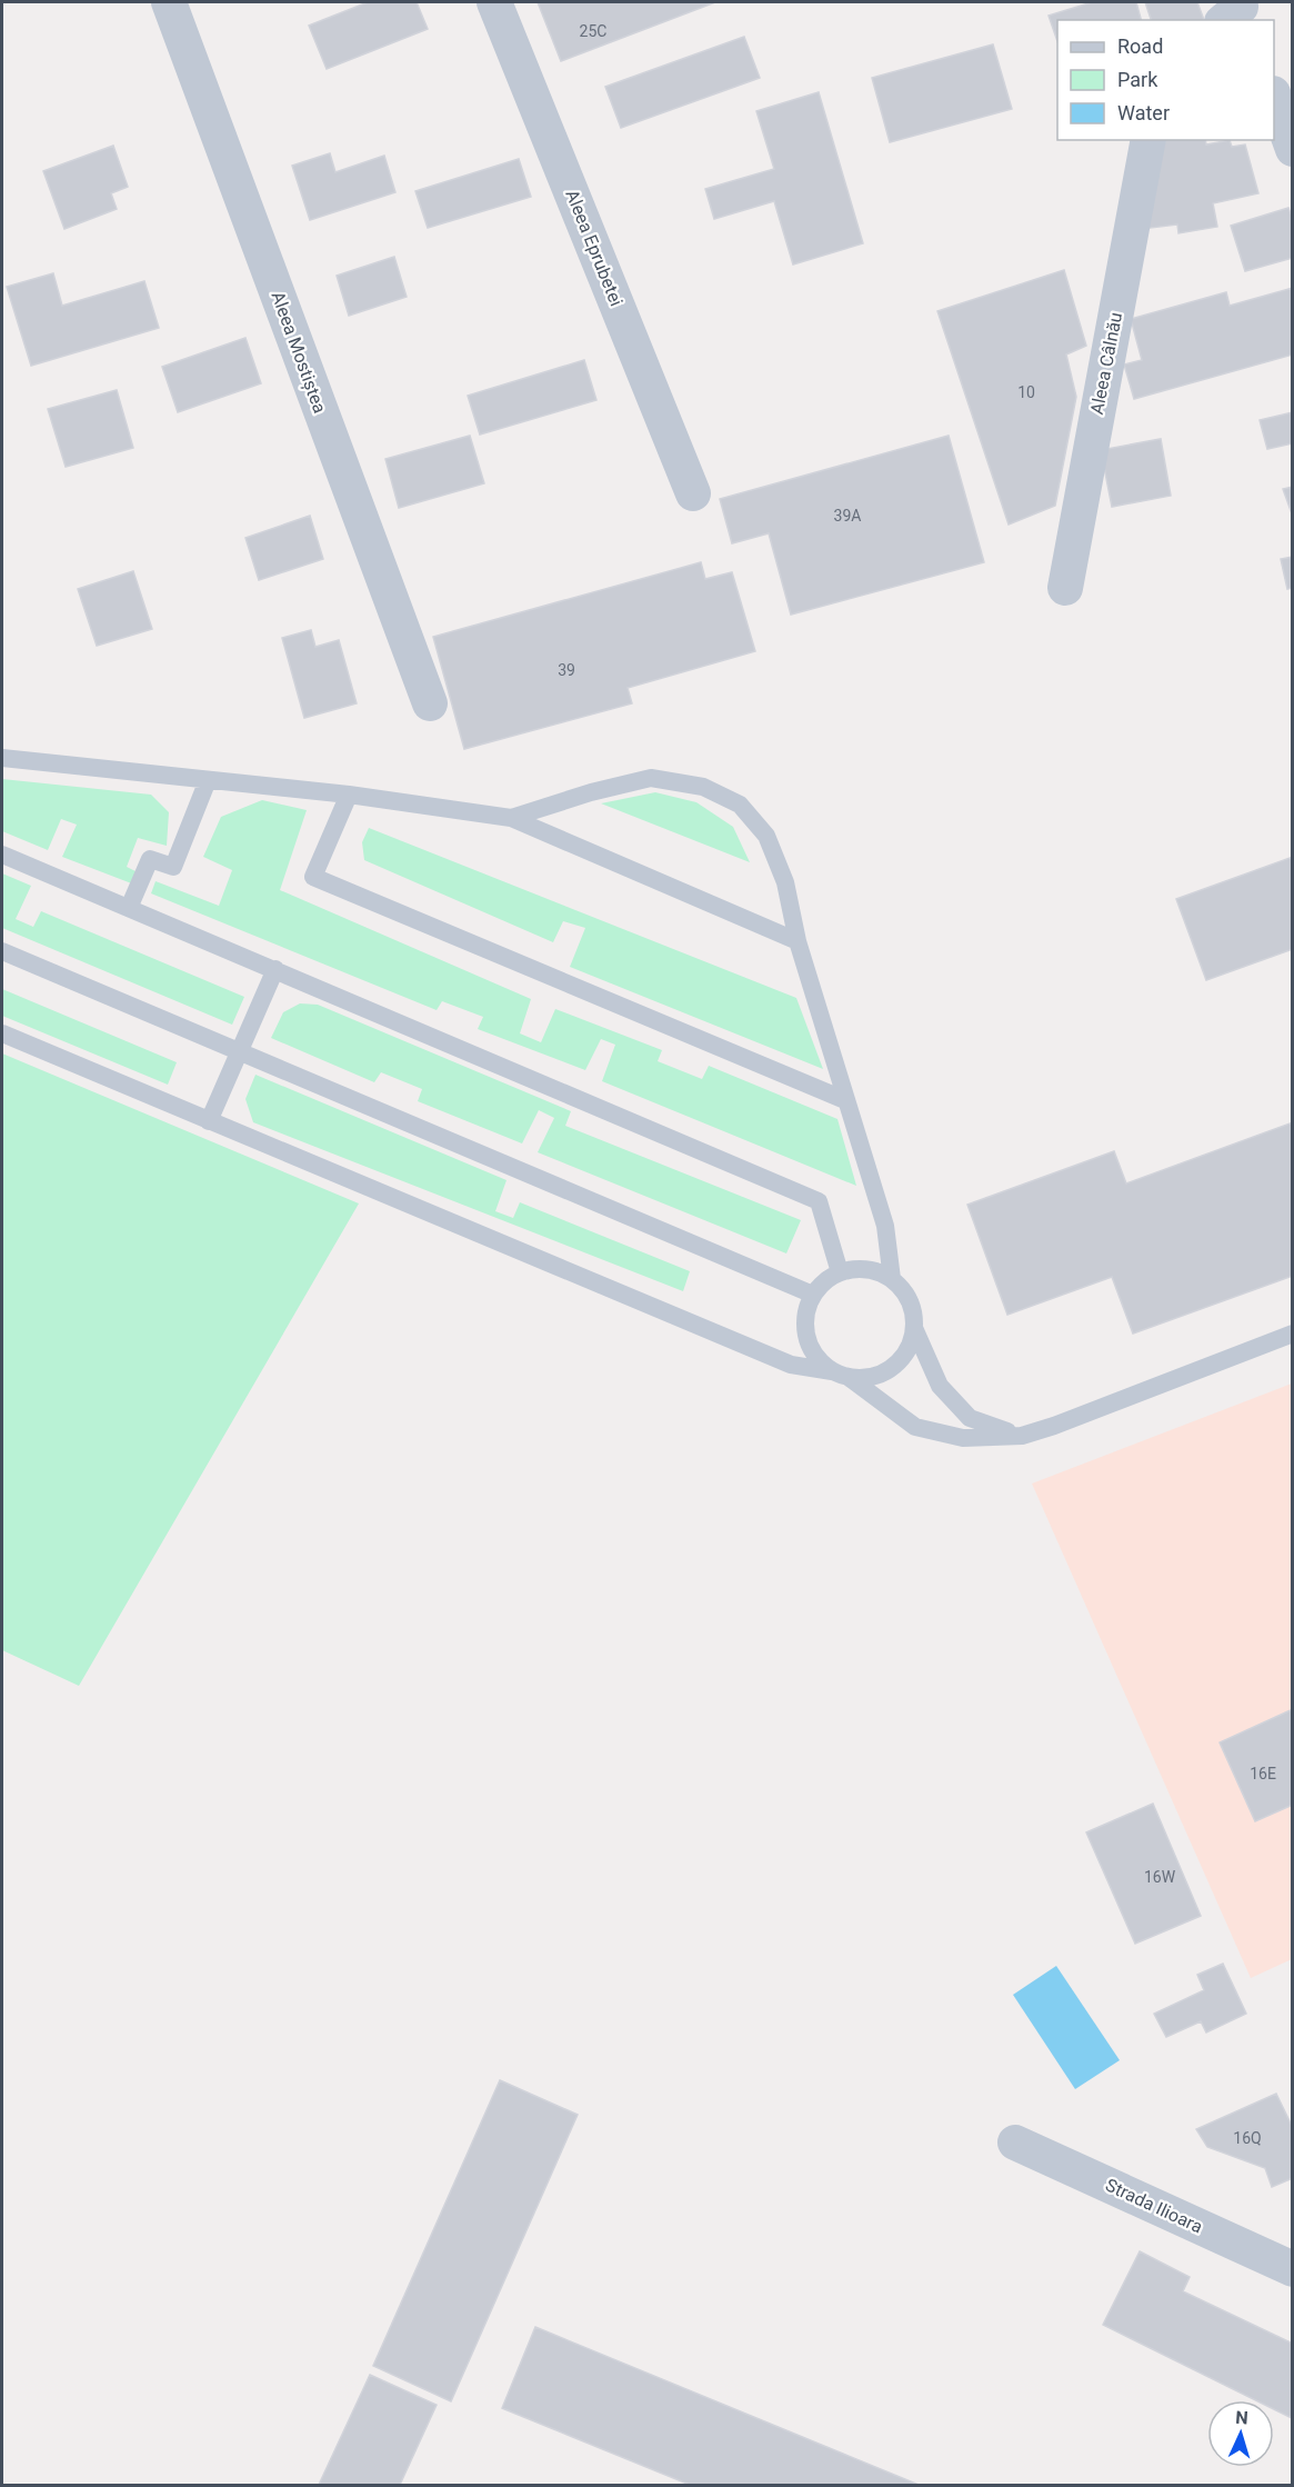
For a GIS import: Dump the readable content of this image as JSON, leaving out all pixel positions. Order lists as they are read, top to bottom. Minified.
{"streets":{"street":["Aleea Eprubetei","Aleea Mostiștea","Aleea Câlnău","Strada Ilioara"]},"house_numbers":["25C","10","39A","39","16E","16W","16Q"],"legend":["Road","Park","Water"],"north":"top"}
